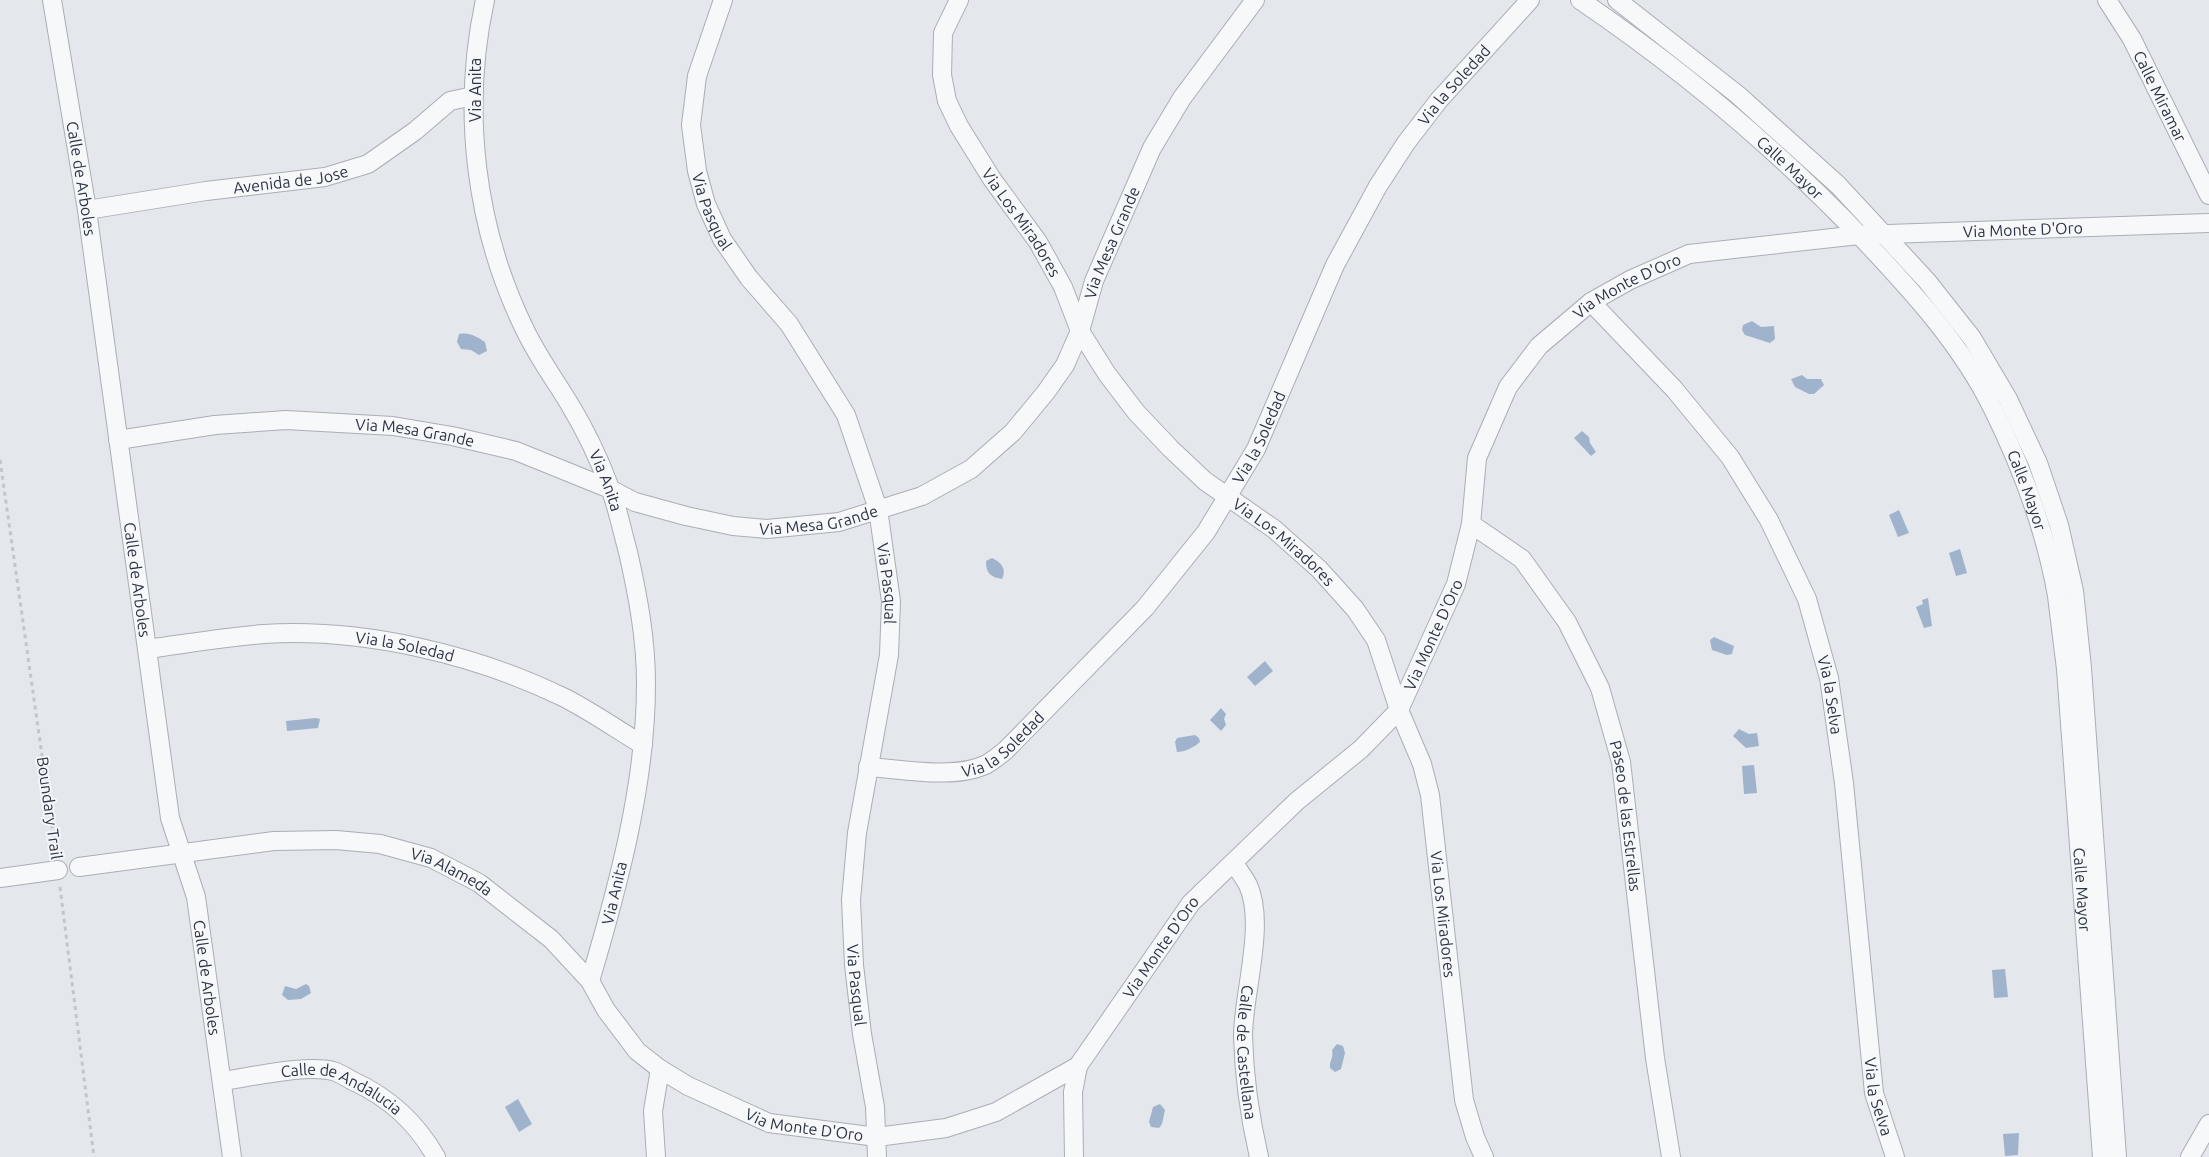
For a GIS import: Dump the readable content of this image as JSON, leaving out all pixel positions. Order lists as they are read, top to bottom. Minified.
{"streets":{"street":["Via la Soledad","Via Anita","Calle Miramar","Calle Mayor","Calle de Arboles","Avenida de Jose","Via Pasqual","Via Los Miradores","Via Monte D'Oro","Via Mesa Grande","Via la Selva","Paseo de las Estrellas","Via Alameda","Calle de Castellana","Calle de Andalucia"],"path":["Boundary Trail"]},"crossings":[["Via la Soledad","Via Anita"],["Via la Soledad","Calle de Arboles"],["Via la Soledad","Via Pasqual"],["Via la Soledad","Via Los Miradores"],["Via Anita","Avenida de Jose"],["Via Anita","Via Mesa Grande"],["Via Anita","Via Alameda"],["Calle Mayor","Via Monte D'Oro"],["Calle de Arboles","Avenida de Jose"],["Calle de Arboles","Via Mesa Grande"],["Calle de Arboles","Via Alameda"],["Calle de Arboles","Calle de Andalucia"],["Via Pasqual","Via Monte D'Oro"],["Via Pasqual","Via Mesa Grande"],["Via Los Miradores","Via Monte D'Oro"],["Via Los Miradores","Via Mesa Grande"],["Via Monte D'Oro","Via la Selva"],["Via Monte D'Oro","Paseo de las Estrellas"],["Via Monte D'Oro","Via Alameda"],["Via Monte D'Oro","Calle de Castellana"]]}
